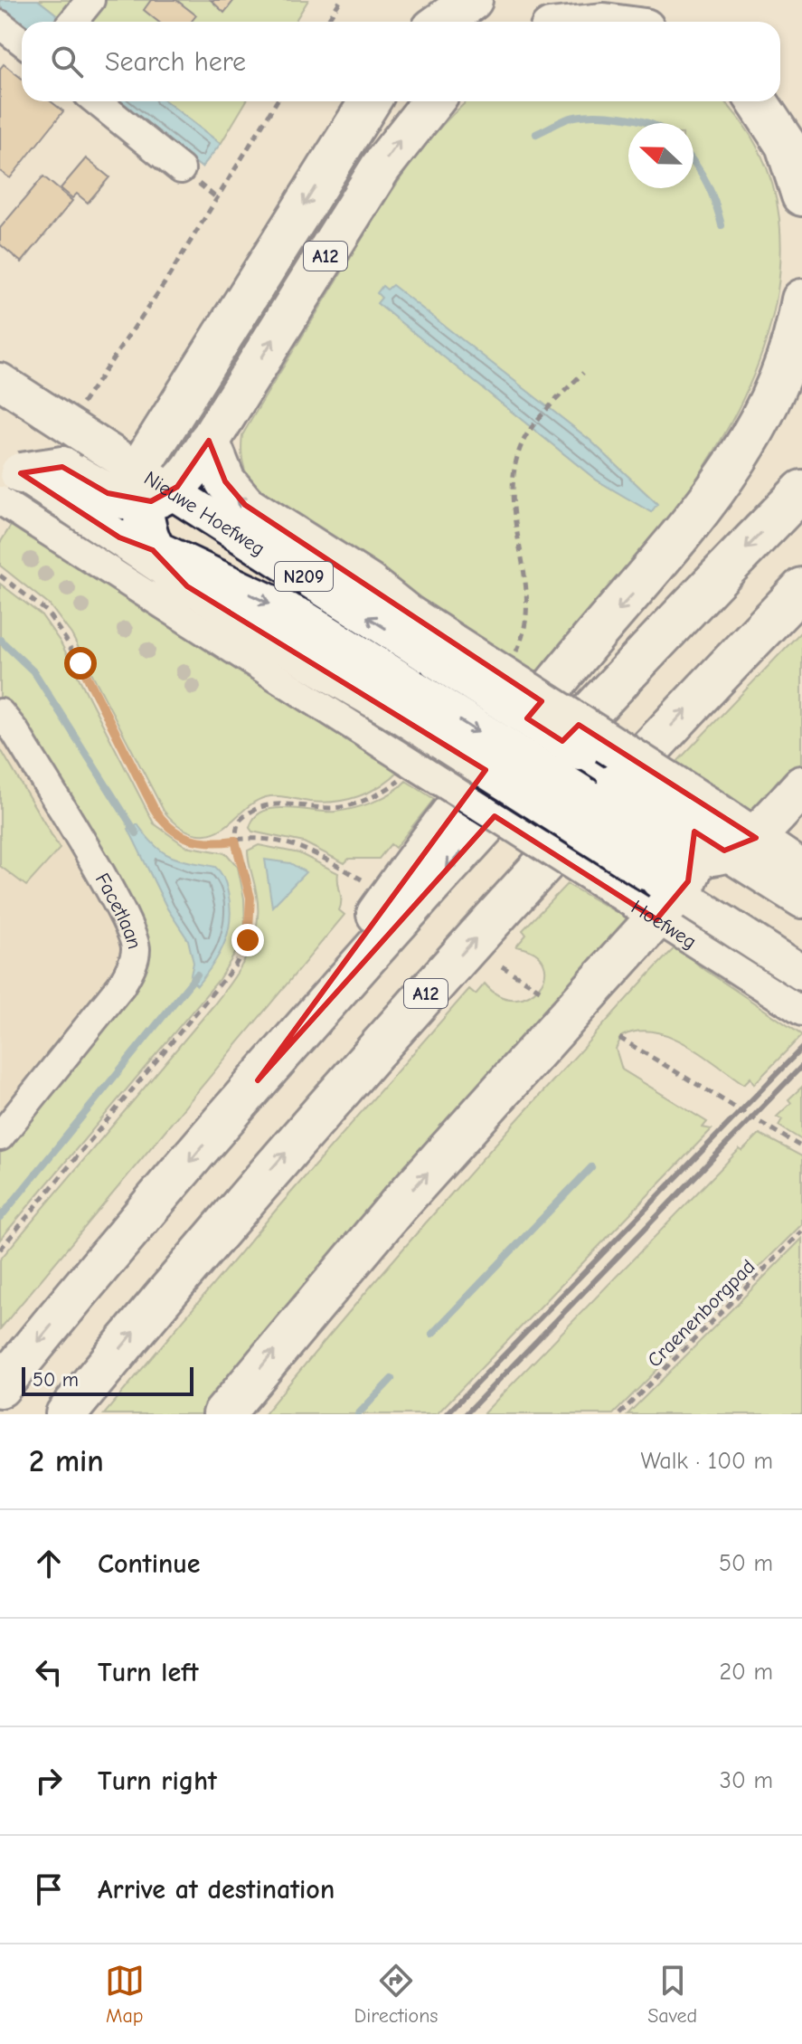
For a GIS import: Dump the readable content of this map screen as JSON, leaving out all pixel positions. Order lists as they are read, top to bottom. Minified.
{"streets":{"highway":["A12","N209"],"main road":["Nieuwe Hoefweg","Hoefweg"],"street":["Facetlaan"],"path":["Craenenborgpad"]},"crossings":[["A12","Nieuwe Hoefweg"],["A12","N209"],["Nieuwe Hoefweg","N209"],["Nieuwe Hoefweg","Hoefweg"],["N209","Hoefweg"]],"scale_bar":"50 m","north":"left","page":{"search":"Search here","scale":"50 m","heading":["2 min","Walk · 100 m"],"list":[["Continue","50 m"],["Turn left","20 m"],["Turn right","30 m"],"Arrive at destination"],"nav":["Map","Directions","Saved"]}}
